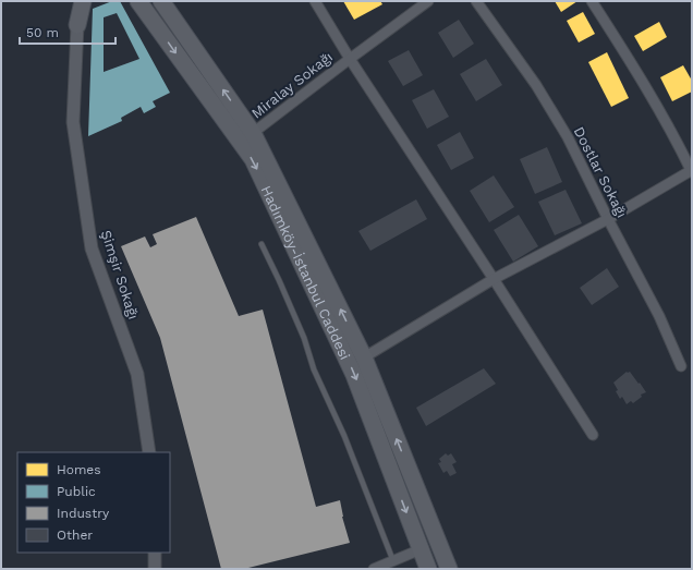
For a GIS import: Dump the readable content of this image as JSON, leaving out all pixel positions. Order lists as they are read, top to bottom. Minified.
{"streets":{"main road":["Hadımköy-İstanbul Caddesi"],"street":["Miralay Sokağı","Dostlar Sokağı","Şimşir Sokağı"]},"crossings":[["Miralay Sokağı","Hadımköy-İstanbul Caddesi"]],"legend":["Homes","Public","Industry","Other"],"scale_bar":"50 m"}
